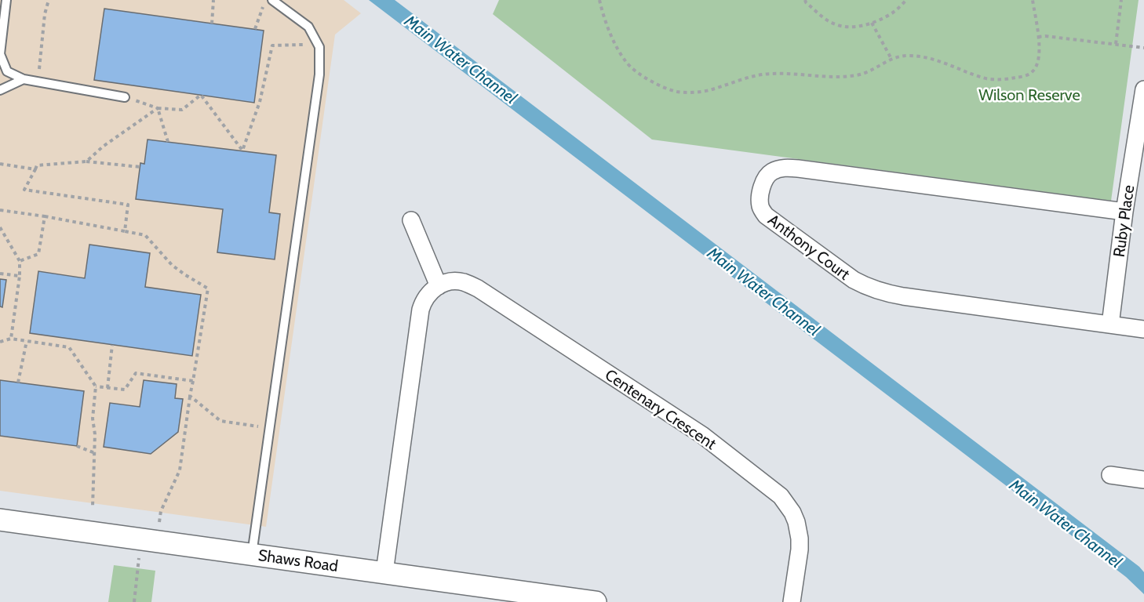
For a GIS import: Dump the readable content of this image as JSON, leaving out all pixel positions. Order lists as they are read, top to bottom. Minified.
{"streets":{"street":["Ruby Place","Anthony Court","Centenary Crescent","Shaws Road"]},"crossings":[["Ruby Place","Anthony Court"]],"water":["Main Water Channel"],"parks":["Wilson Reserve"]}
